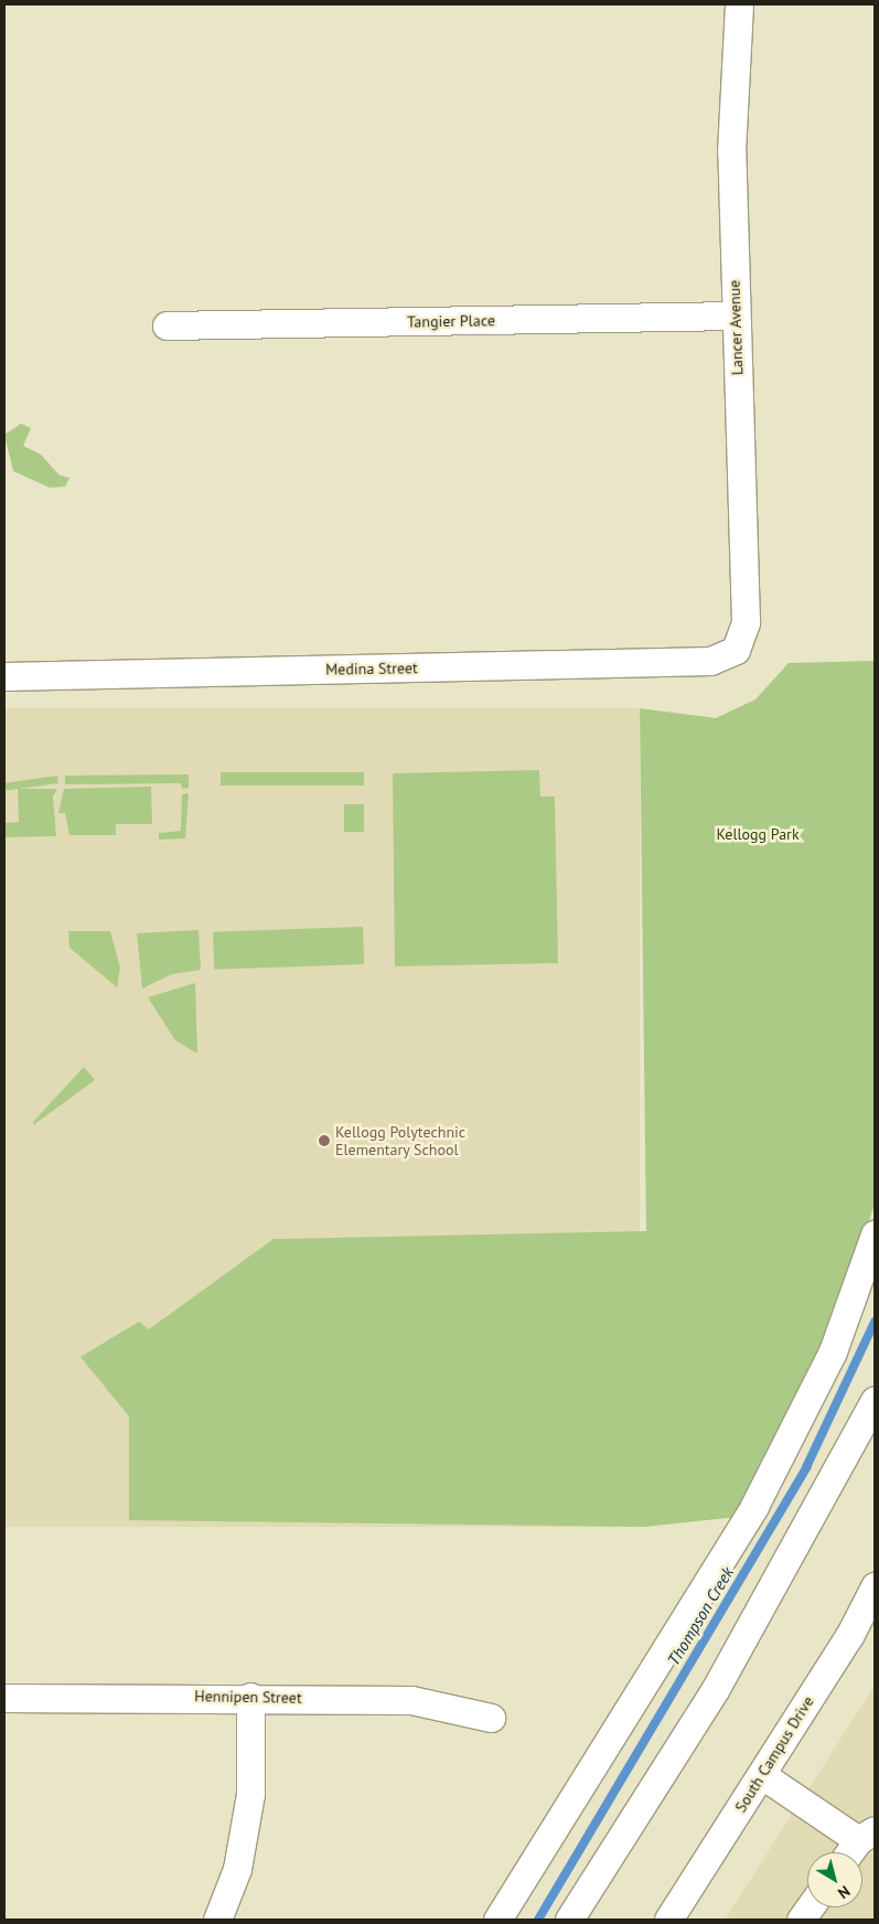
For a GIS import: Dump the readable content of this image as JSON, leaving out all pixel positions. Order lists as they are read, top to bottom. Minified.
{"streets":{"street":["Tangier Place","Lancer Avenue","Medina Street","Hennipen Street","South Campus Drive"]},"crossings":[["Tangier Place","Lancer Avenue"],["Lancer Avenue","Medina Street"]],"water":["Thompson Creek"],"parks":["Kellogg Park"],"places":["Kellogg Polytechnic Elementary School"],"north":"bottom right"}
